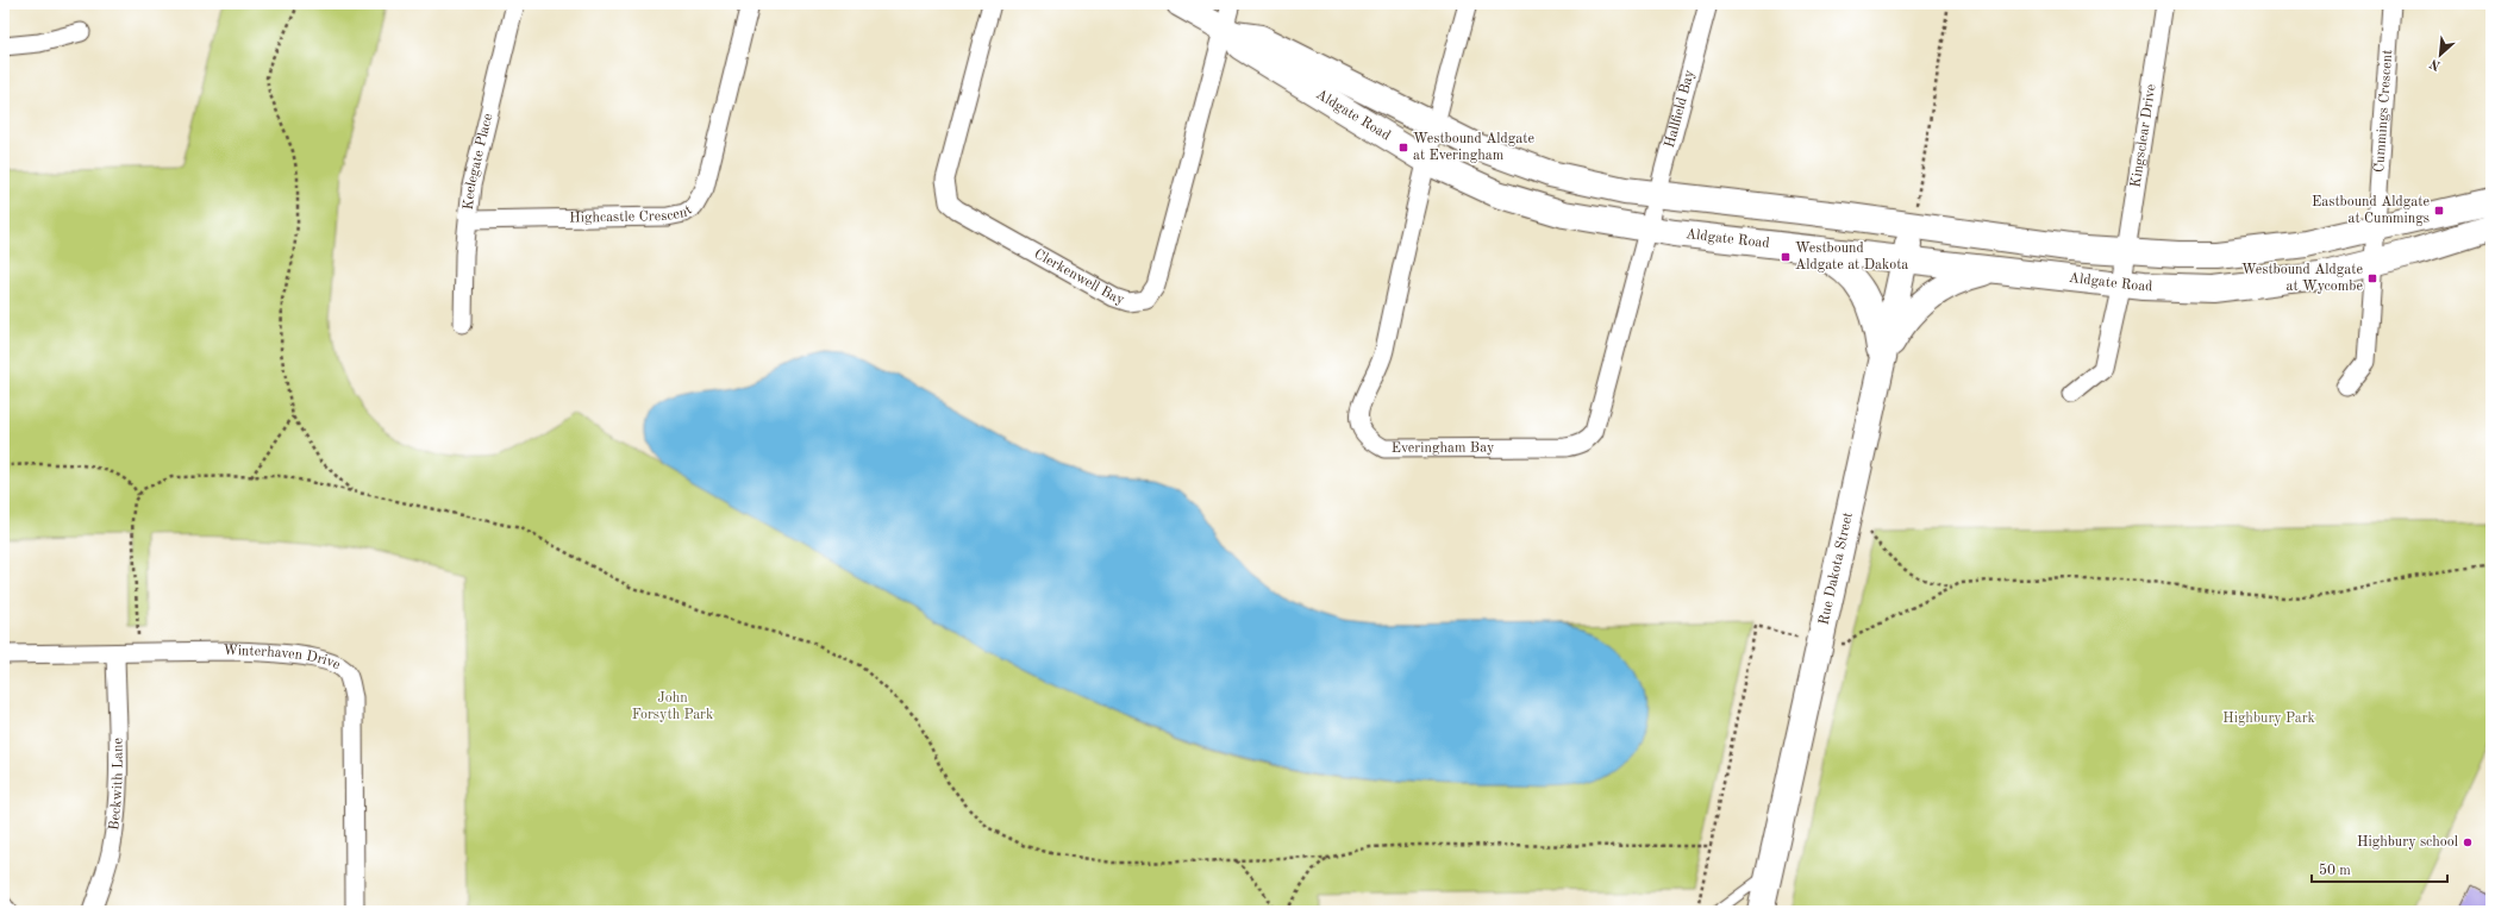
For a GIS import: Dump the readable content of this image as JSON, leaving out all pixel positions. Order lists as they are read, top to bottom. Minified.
{"streets":{"street":["Hallfield Bay","Cummings Crescent","Aldgate Road","Kingsclear Drive","Keelegate Place","Highcastle Crescent","Clerkenwell Bay","Everingham Bay","Rue Dakota Street","Winterhaven Drive","Beckwith Lane"]},"crossings":[["Hallfield Bay","Aldgate Road"],["Hallfield Bay","Everingham Bay"],["Cummings Crescent","Aldgate Road"],["Aldgate Road","Kingsclear Drive"],["Aldgate Road","Clerkenwell Bay"],["Aldgate Road","Everingham Bay"],["Aldgate Road","Rue Dakota Street"],["Keelegate Place","Highcastle Crescent"],["Winterhaven Drive","Beckwith Lane"]],"parks":["John Forsyth Park","Highbury Park"],"places":{"transit":["Westbound Aldgate at Everingham","Eastbound Aldgate at Cummings","Westbound Aldgate at Dakota","Westbound Aldgate at Wycombe"],"other":["Highbury school"]},"scale_bar":"50 m","north":"bottom left"}
